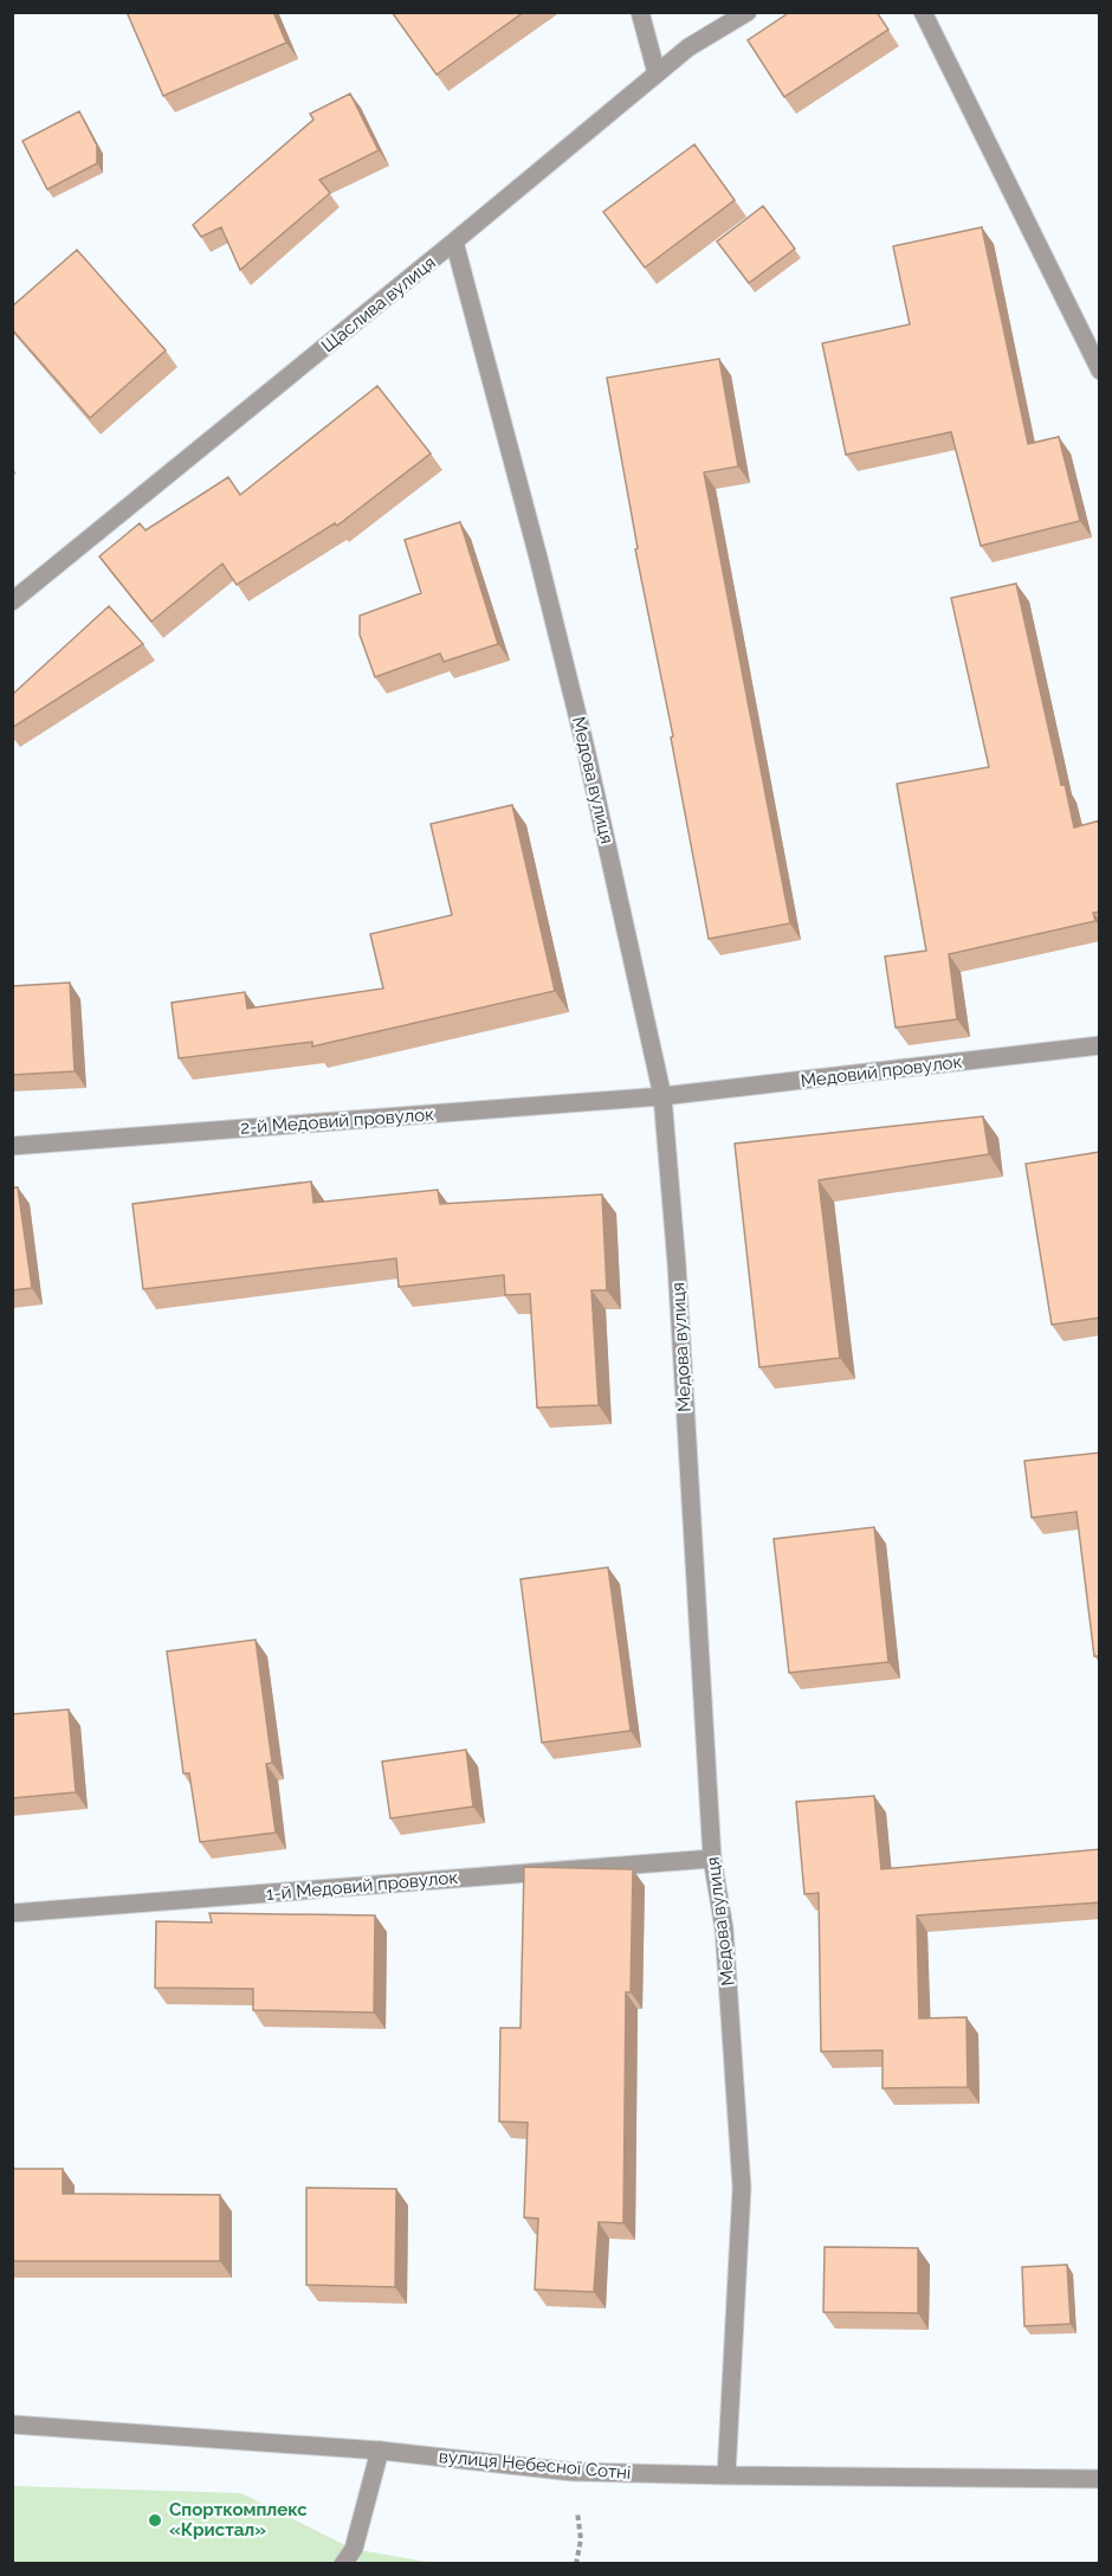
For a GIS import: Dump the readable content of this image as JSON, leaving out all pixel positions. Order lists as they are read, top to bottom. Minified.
{"streets":{"street":["Щаслива вулиця","Медова вулиця","Медовий провулок","2-й Медовий провулок","1-й Медовий провулок","вулиця Небесної Сотні"]},"crossings":[["Щаслива вулиця","Медова вулиця"],["Медова вулиця","Медовий провулок"],["Медова вулиця","2-й Медовий провулок"],["Медова вулиця","1-й Медовий провулок"],["Медова вулиця","вулиця Небесної Сотні"],["Медовий провулок","2-й Медовий провулок"]],"places":["Спорткомплекс «Кристал»"]}
